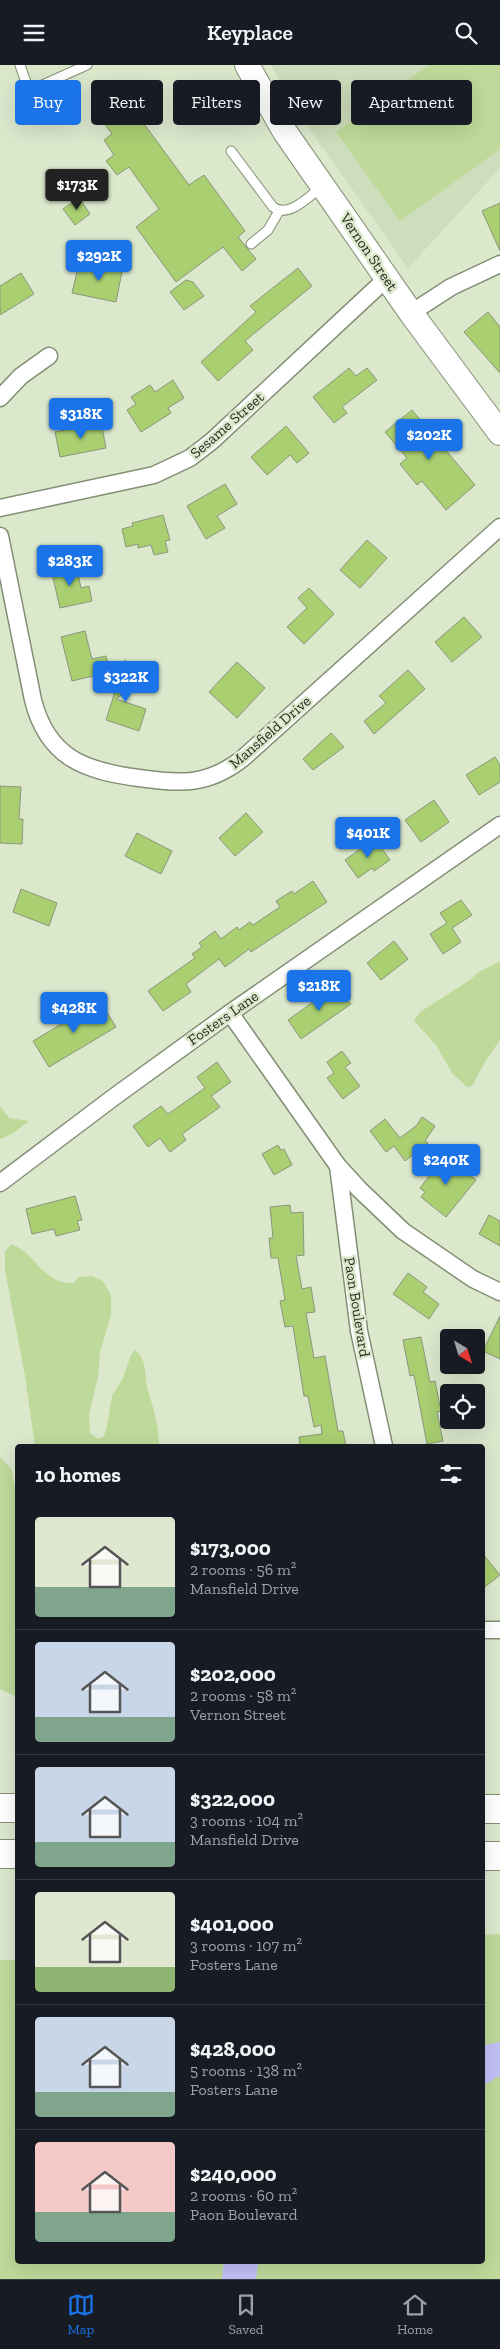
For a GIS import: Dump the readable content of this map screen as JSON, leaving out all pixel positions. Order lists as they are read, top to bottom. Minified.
{"streets":{"main road":["Vernon Street"],"street":["Sesame Street","Mansfield Drive","Fosters Lane","Paon Boulevard"]},"crossings":[["Vernon Street","Sesame Street"],["Fosters Lane","Paon Boulevard"]],"north":"bottom right","page":{"header":"Keyplace","chip":["Buy","Rent","Filters","New","Apartment"],"price":["$173K","$292K","$318K","$202K","$283K","$322K","$401K","$218K","$428K","$240K"],"heading":"10 homes","list":[{"name":"$173,000","note":"2 rooms · 56 m² · Mansfield Drive"},{"name":"$202,000","note":"2 rooms · 58 m² · Vernon Street"},{"name":"$322,000","note":"3 rooms · 104 m² · Mansfield Drive"},{"name":"$401,000","note":"3 rooms · 107 m² · Fosters Lane"},{"name":"$428,000","note":"5 rooms · 138 m² · Fosters Lane"},{"name":"$240,000","note":"2 rooms · 60 m² · Paon Boulevard"}],"tabs":["Map","Saved","Home"]}}
